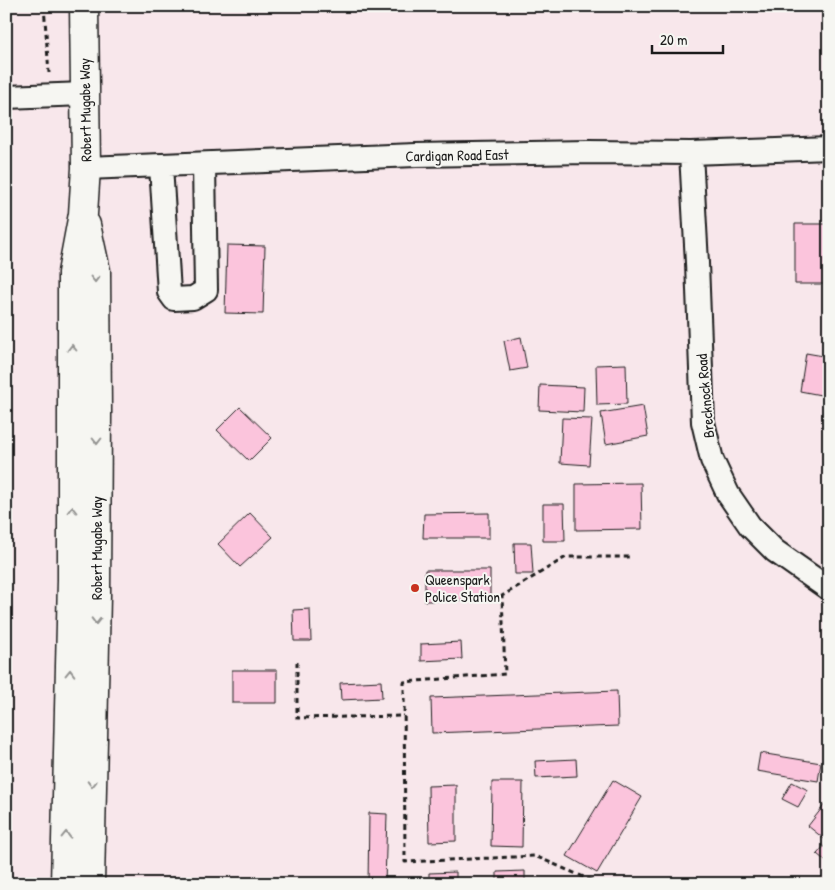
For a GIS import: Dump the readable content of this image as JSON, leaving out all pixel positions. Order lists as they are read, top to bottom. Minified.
{"streets":{"main road":["Robert Mugabe Way"],"street":["Cardigan Road East","Brecknock Road"]},"crossings":[["Robert Mugabe Way","Cardigan Road East"],["Cardigan Road East","Brecknock Road"]],"places":["Queenspark Police Station"],"scale_bar":"20 m"}
